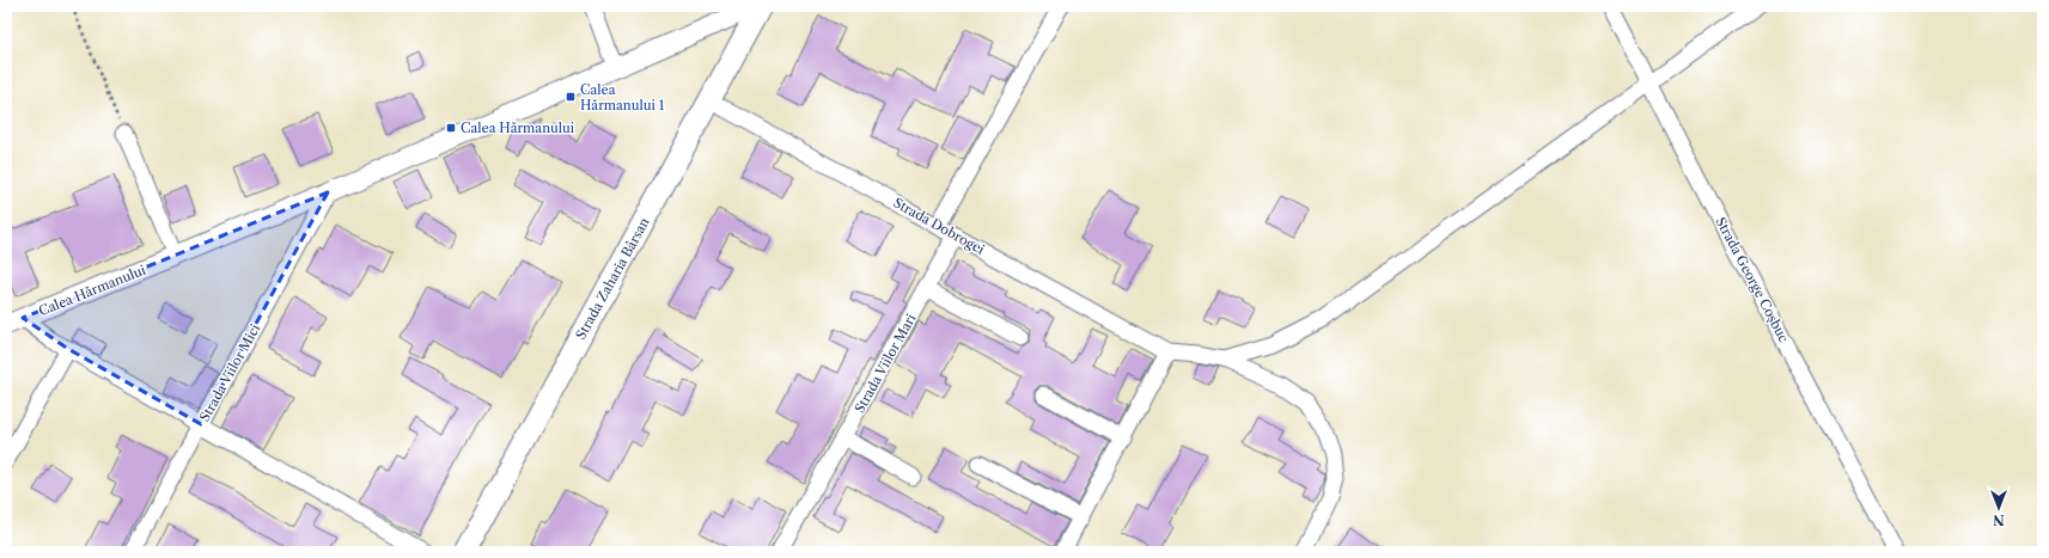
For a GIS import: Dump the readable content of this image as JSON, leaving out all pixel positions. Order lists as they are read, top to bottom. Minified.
{"streets":{"main road":["Strada Zaharia Bârsan"],"street":["Strada Dobrogei","Strada George Coșbuc","Calea Hărmanului","Strada Viilor Mari","Strada Viilor Mici"]},"crossings":[["Strada Dobrogei","Strada Zaharia Bârsan"],["Strada Dobrogei","Strada Viilor Mari"],["Strada Zaharia Bârsan","Calea Hărmanului"],["Calea Hărmanului","Strada Viilor Mici"]],"places":{"transit":["Calea Hărmanului 1","Calea Hărmanului"]},"north":"bottom"}
